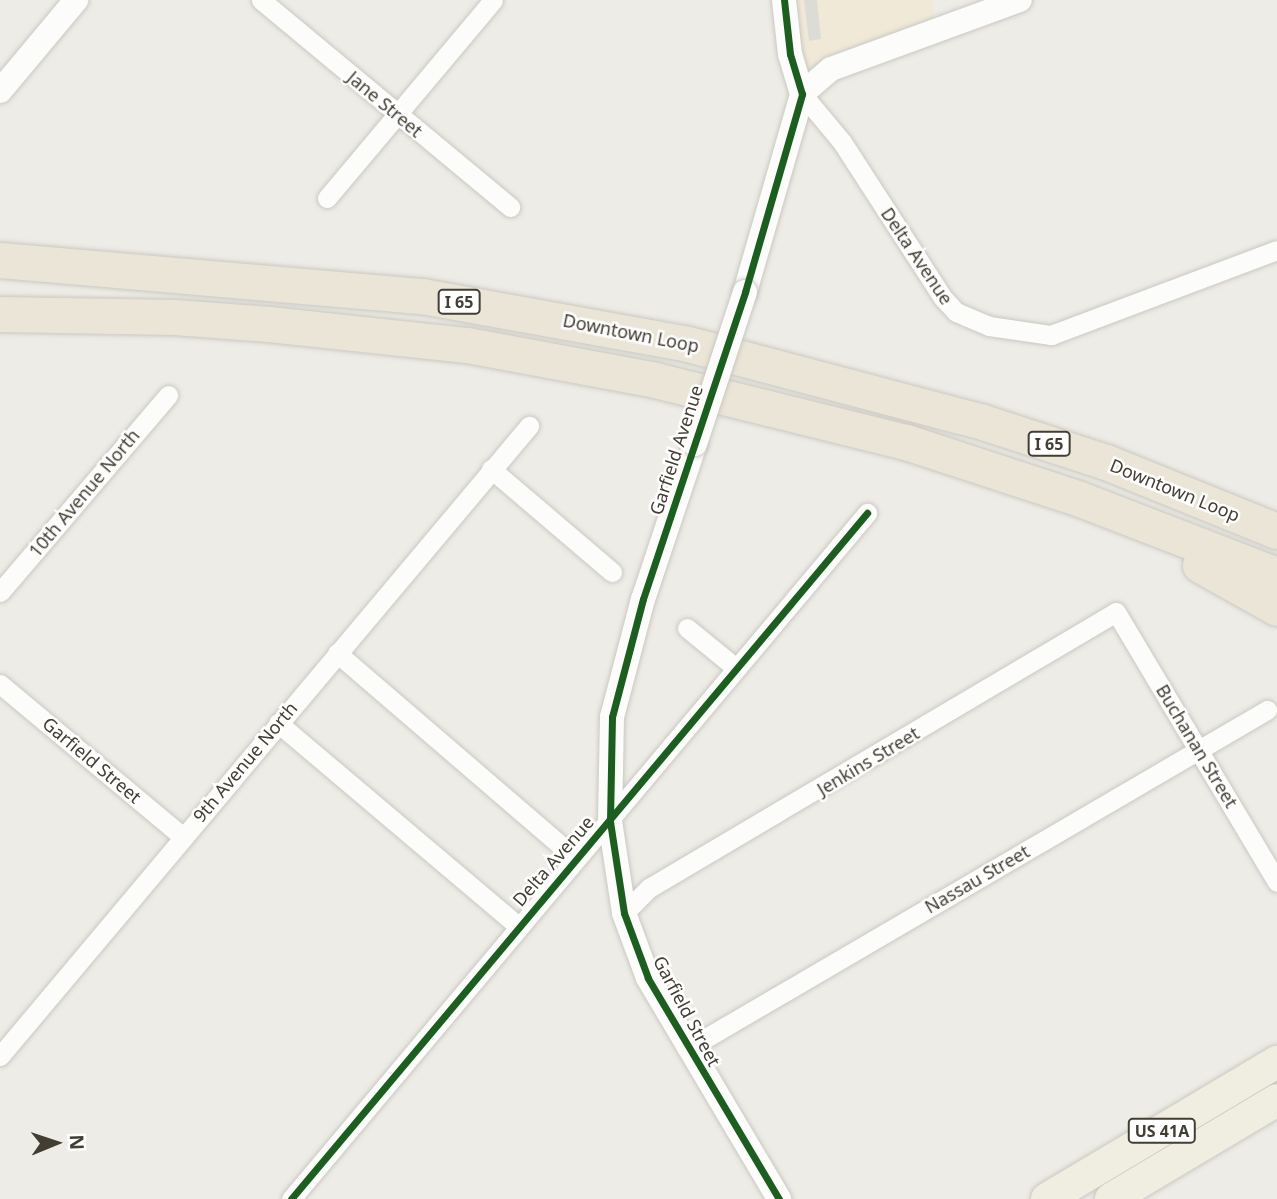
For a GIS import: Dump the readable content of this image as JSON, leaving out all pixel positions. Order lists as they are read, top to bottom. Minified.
{"streets":{"highway":["I 65","Downtown Loop"],"main road":["US 41A"],"street":["Jane Street","Delta Avenue","Garfield Avenue","10th Avenue North","Buchanan Street","Garfield Street","Jenkins Street","9th Avenue North","Nassau Street"]},"crossings":[["Delta Avenue","Garfield Avenue"],["Delta Avenue","Garfield Street"],["Garfield Avenue","Garfield Street"],["Buchanan Street","Jenkins Street"],["Buchanan Street","Nassau Street"],["Garfield Street","Jenkins Street"],["Garfield Street","9th Avenue North"],["Garfield Street","Nassau Street"]],"north":"right"}
